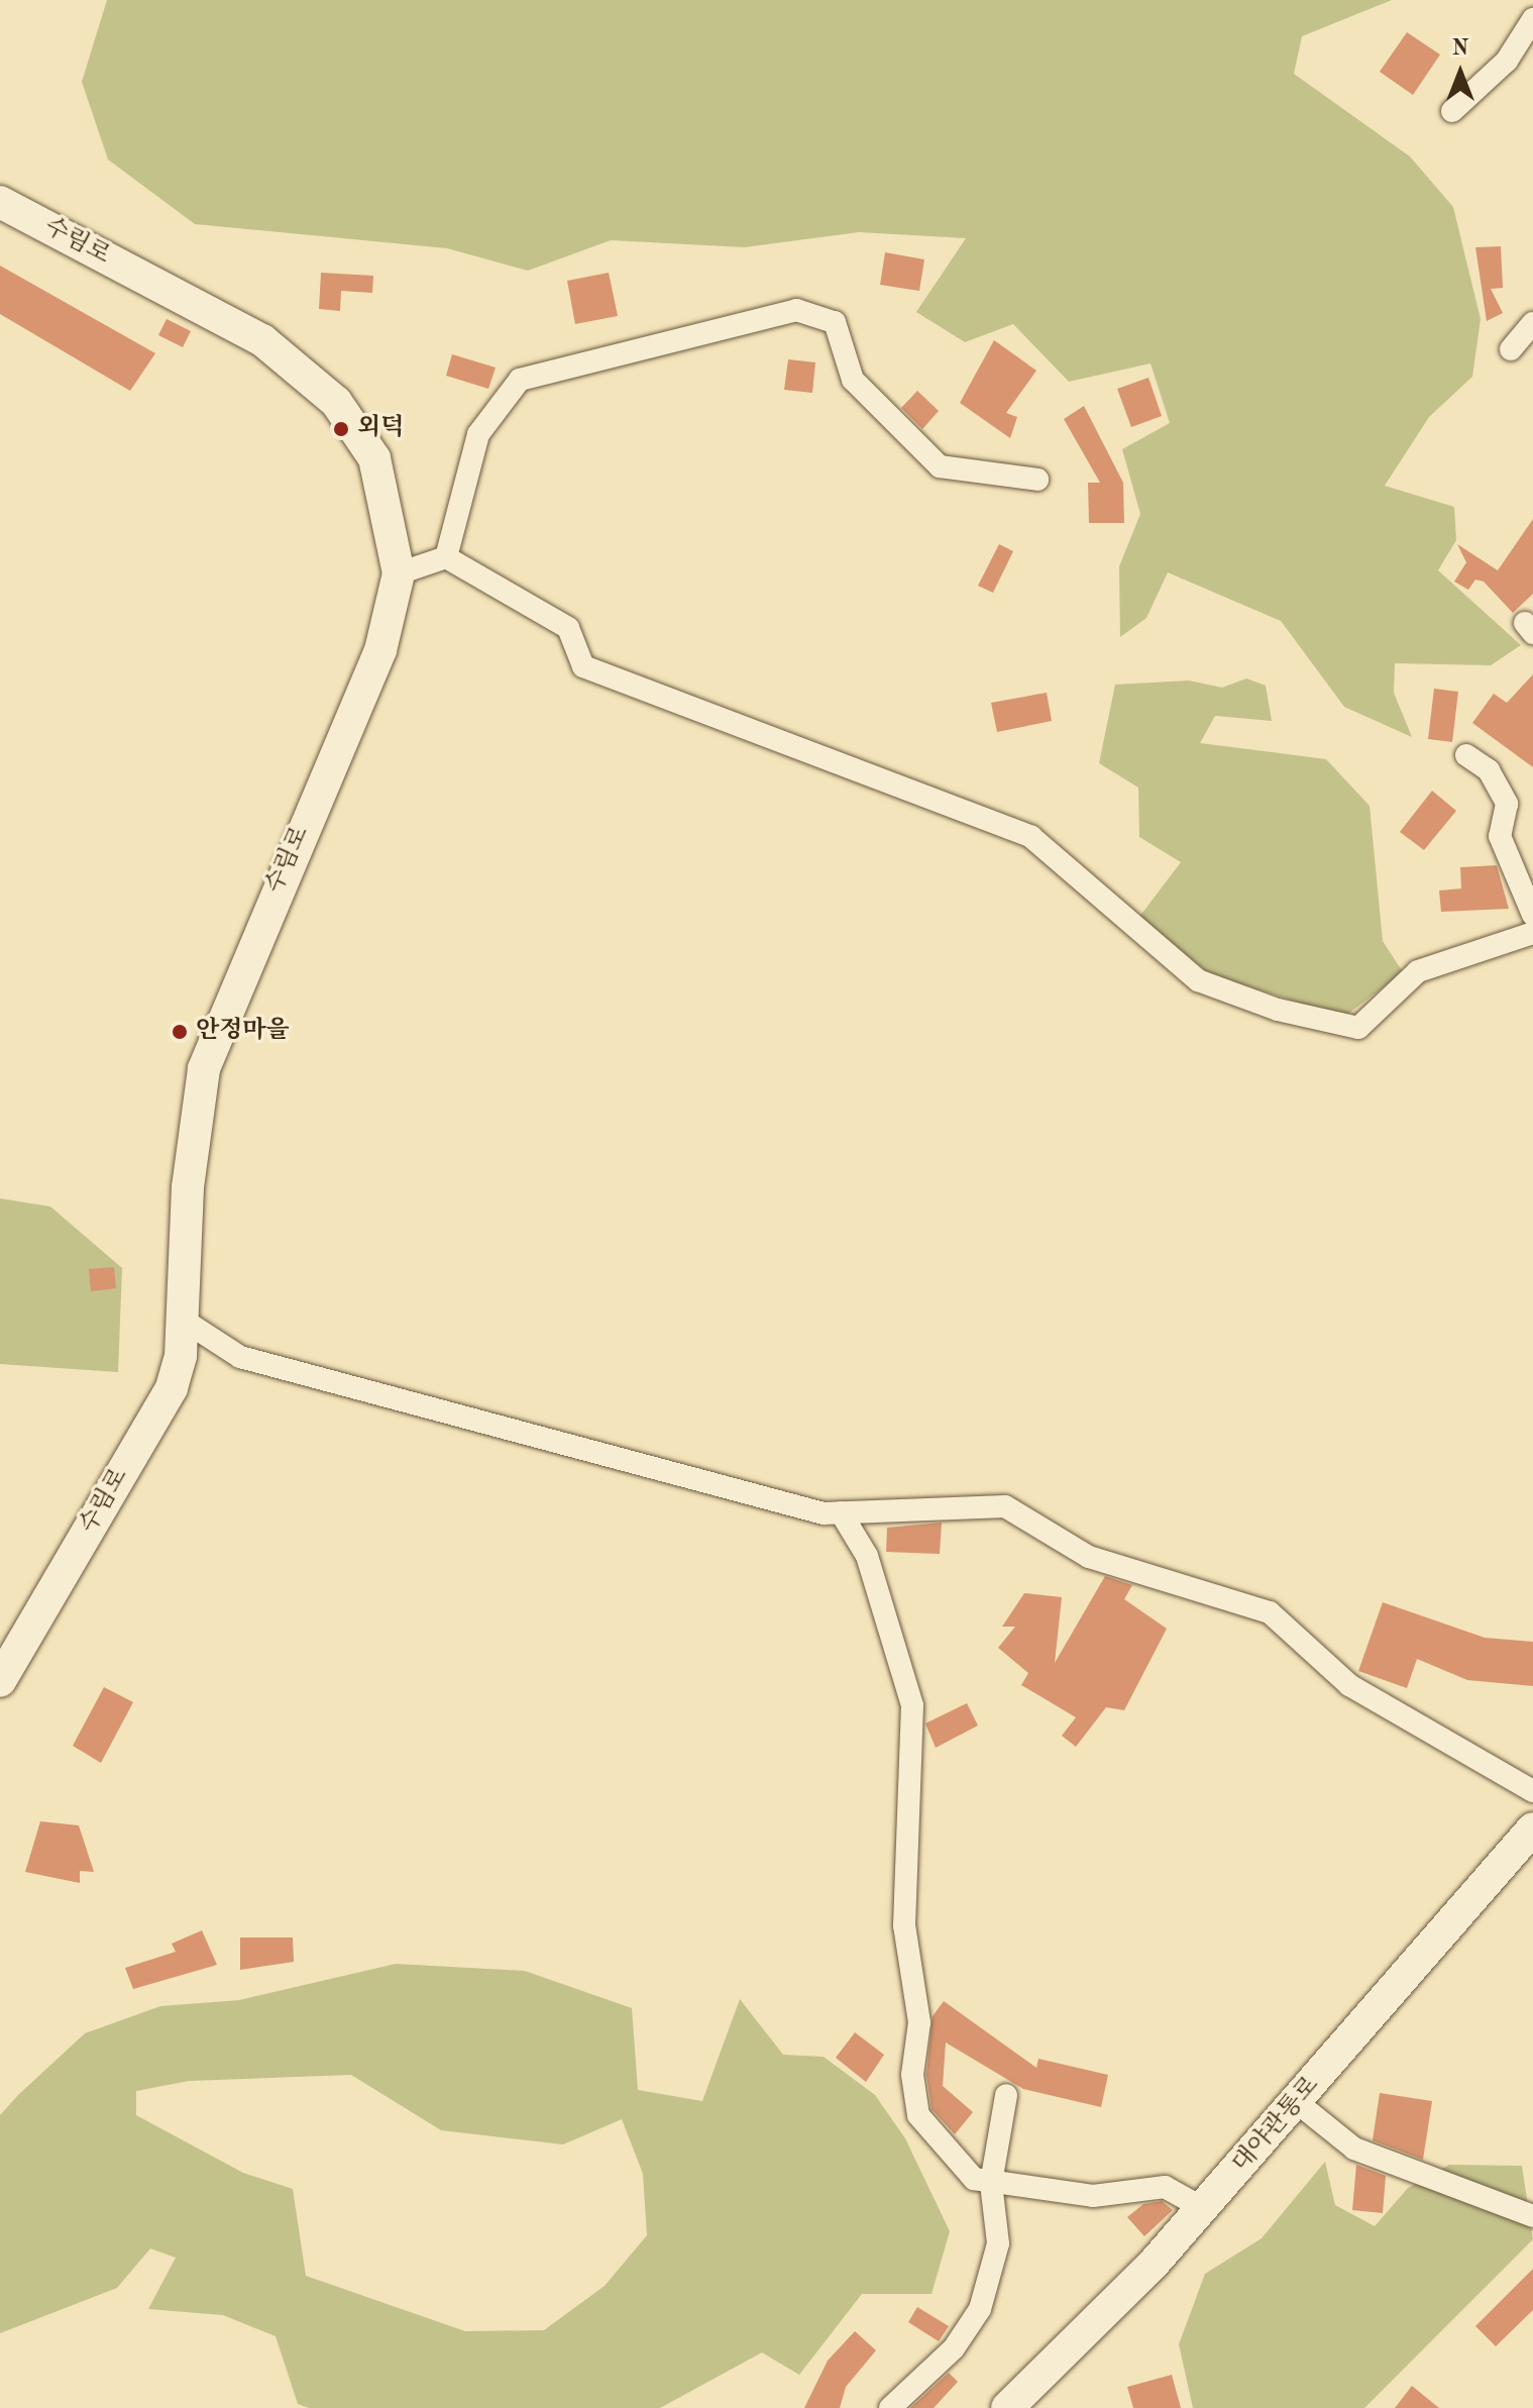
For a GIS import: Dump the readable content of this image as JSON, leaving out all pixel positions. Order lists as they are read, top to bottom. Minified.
{"streets":{"main road":["수림로","대야관통로"]},"places":["외덕","안정마을"],"north":"top"}
